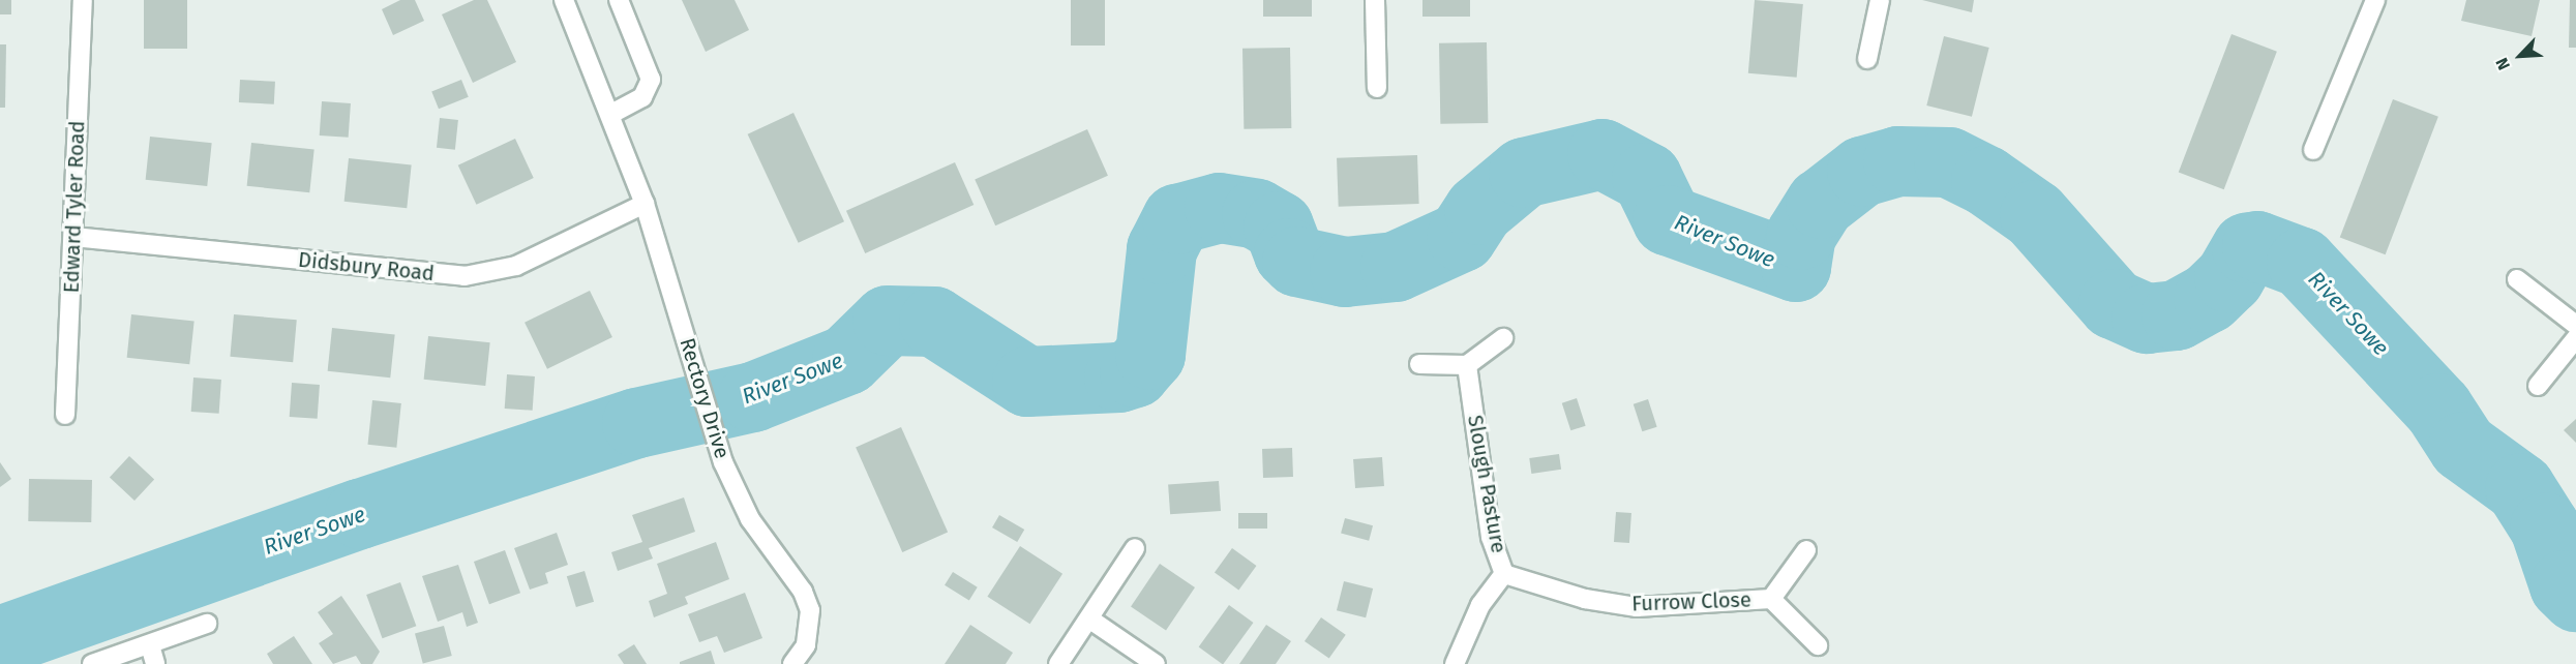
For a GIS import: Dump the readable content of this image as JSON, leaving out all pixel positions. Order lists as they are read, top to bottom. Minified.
{"streets":{"street":["Edward Tyler Road","Didsbury Road","Rectory Drive","Slough Pasture","Furrow Close"]},"crossings":[["Edward Tyler Road","Didsbury Road"],["Didsbury Road","Rectory Drive"],["Slough Pasture","Furrow Close"]],"water":["River Sowe"],"north":"bottom left"}
